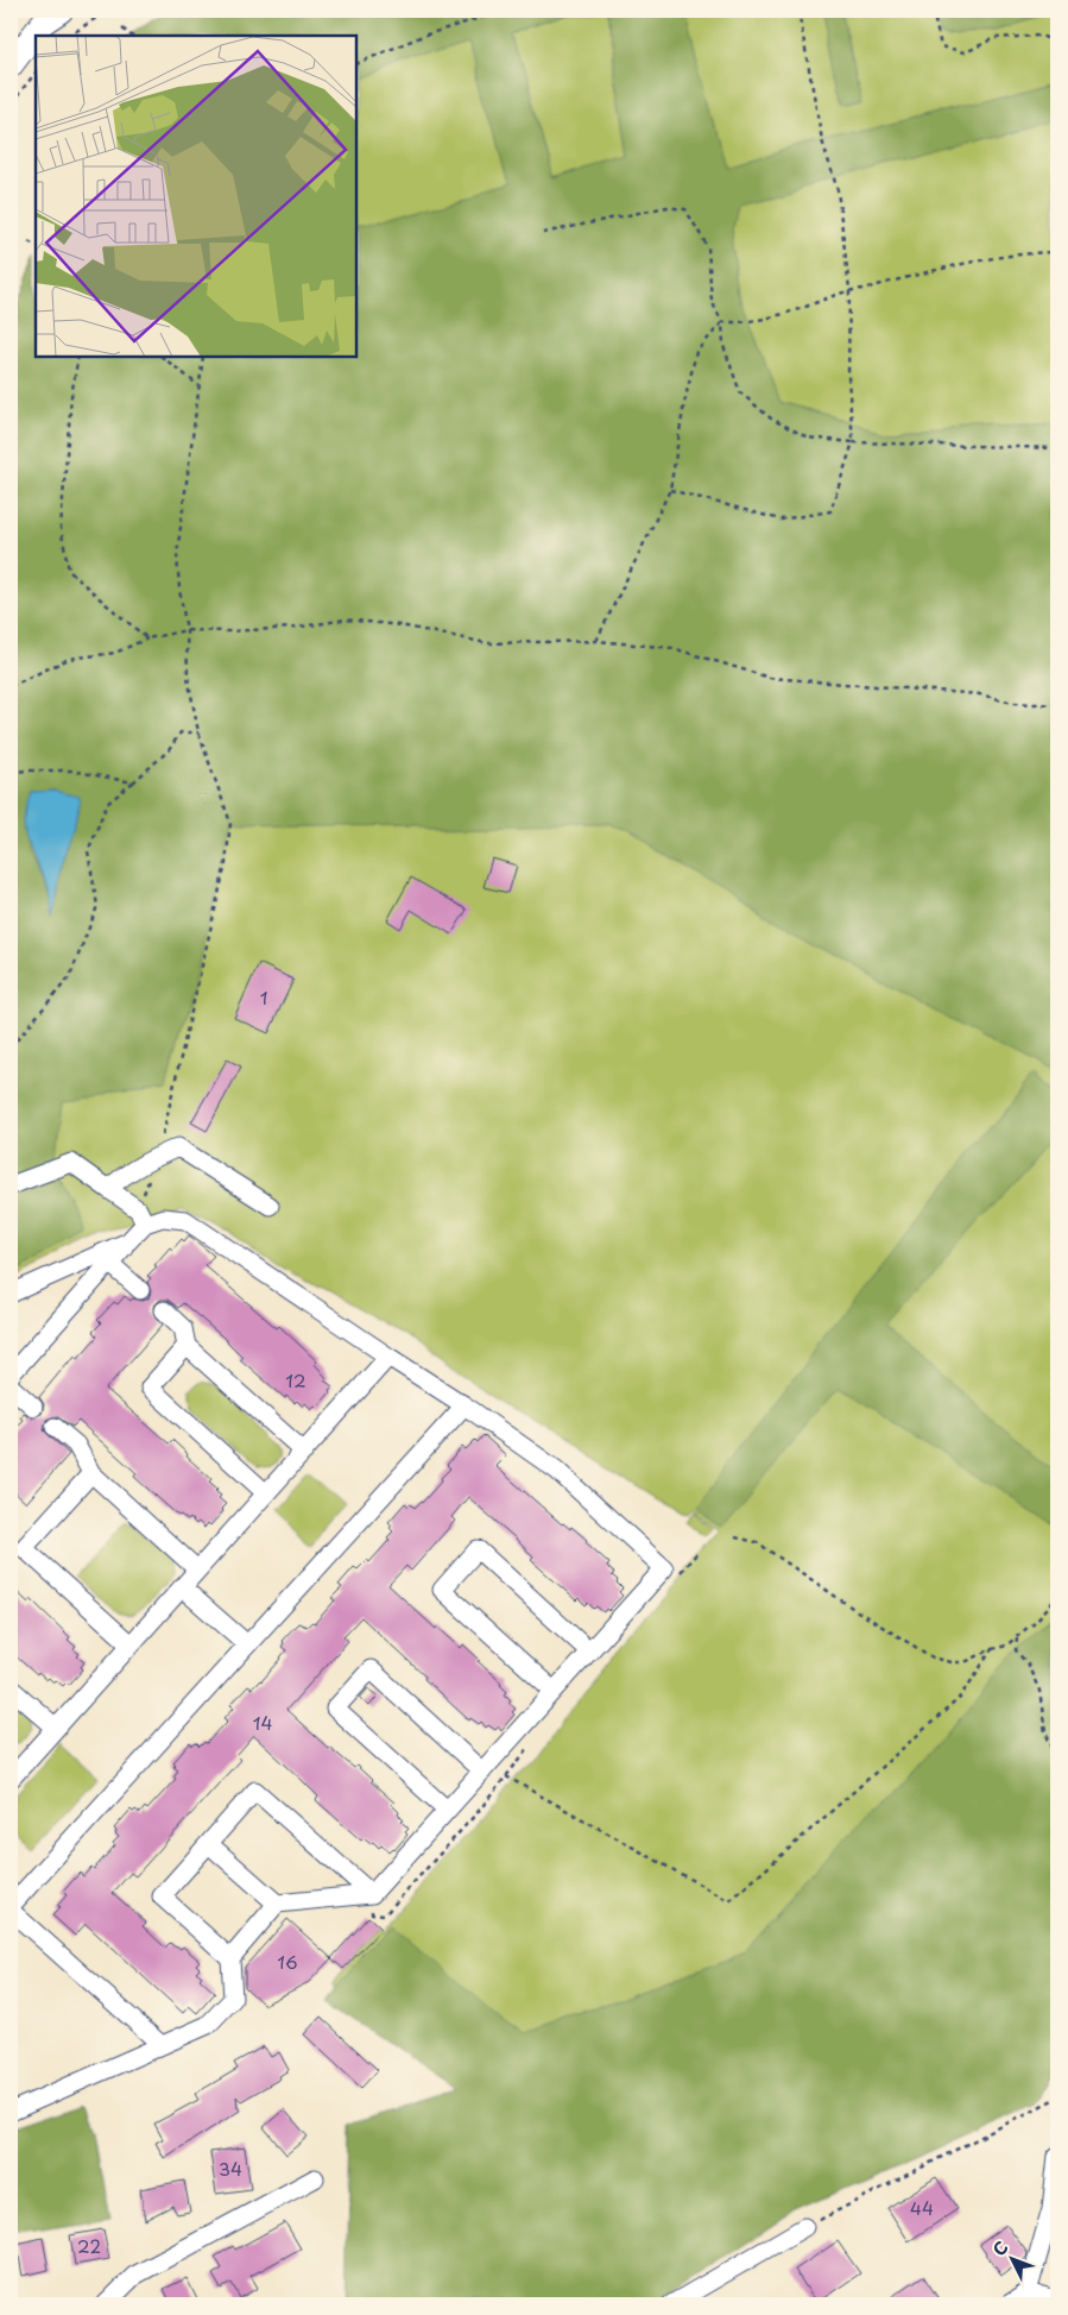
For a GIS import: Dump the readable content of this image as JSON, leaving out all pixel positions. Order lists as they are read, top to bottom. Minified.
{"house_numbers":["1","12","14","16","34","44","22"],"north":"top left"}
